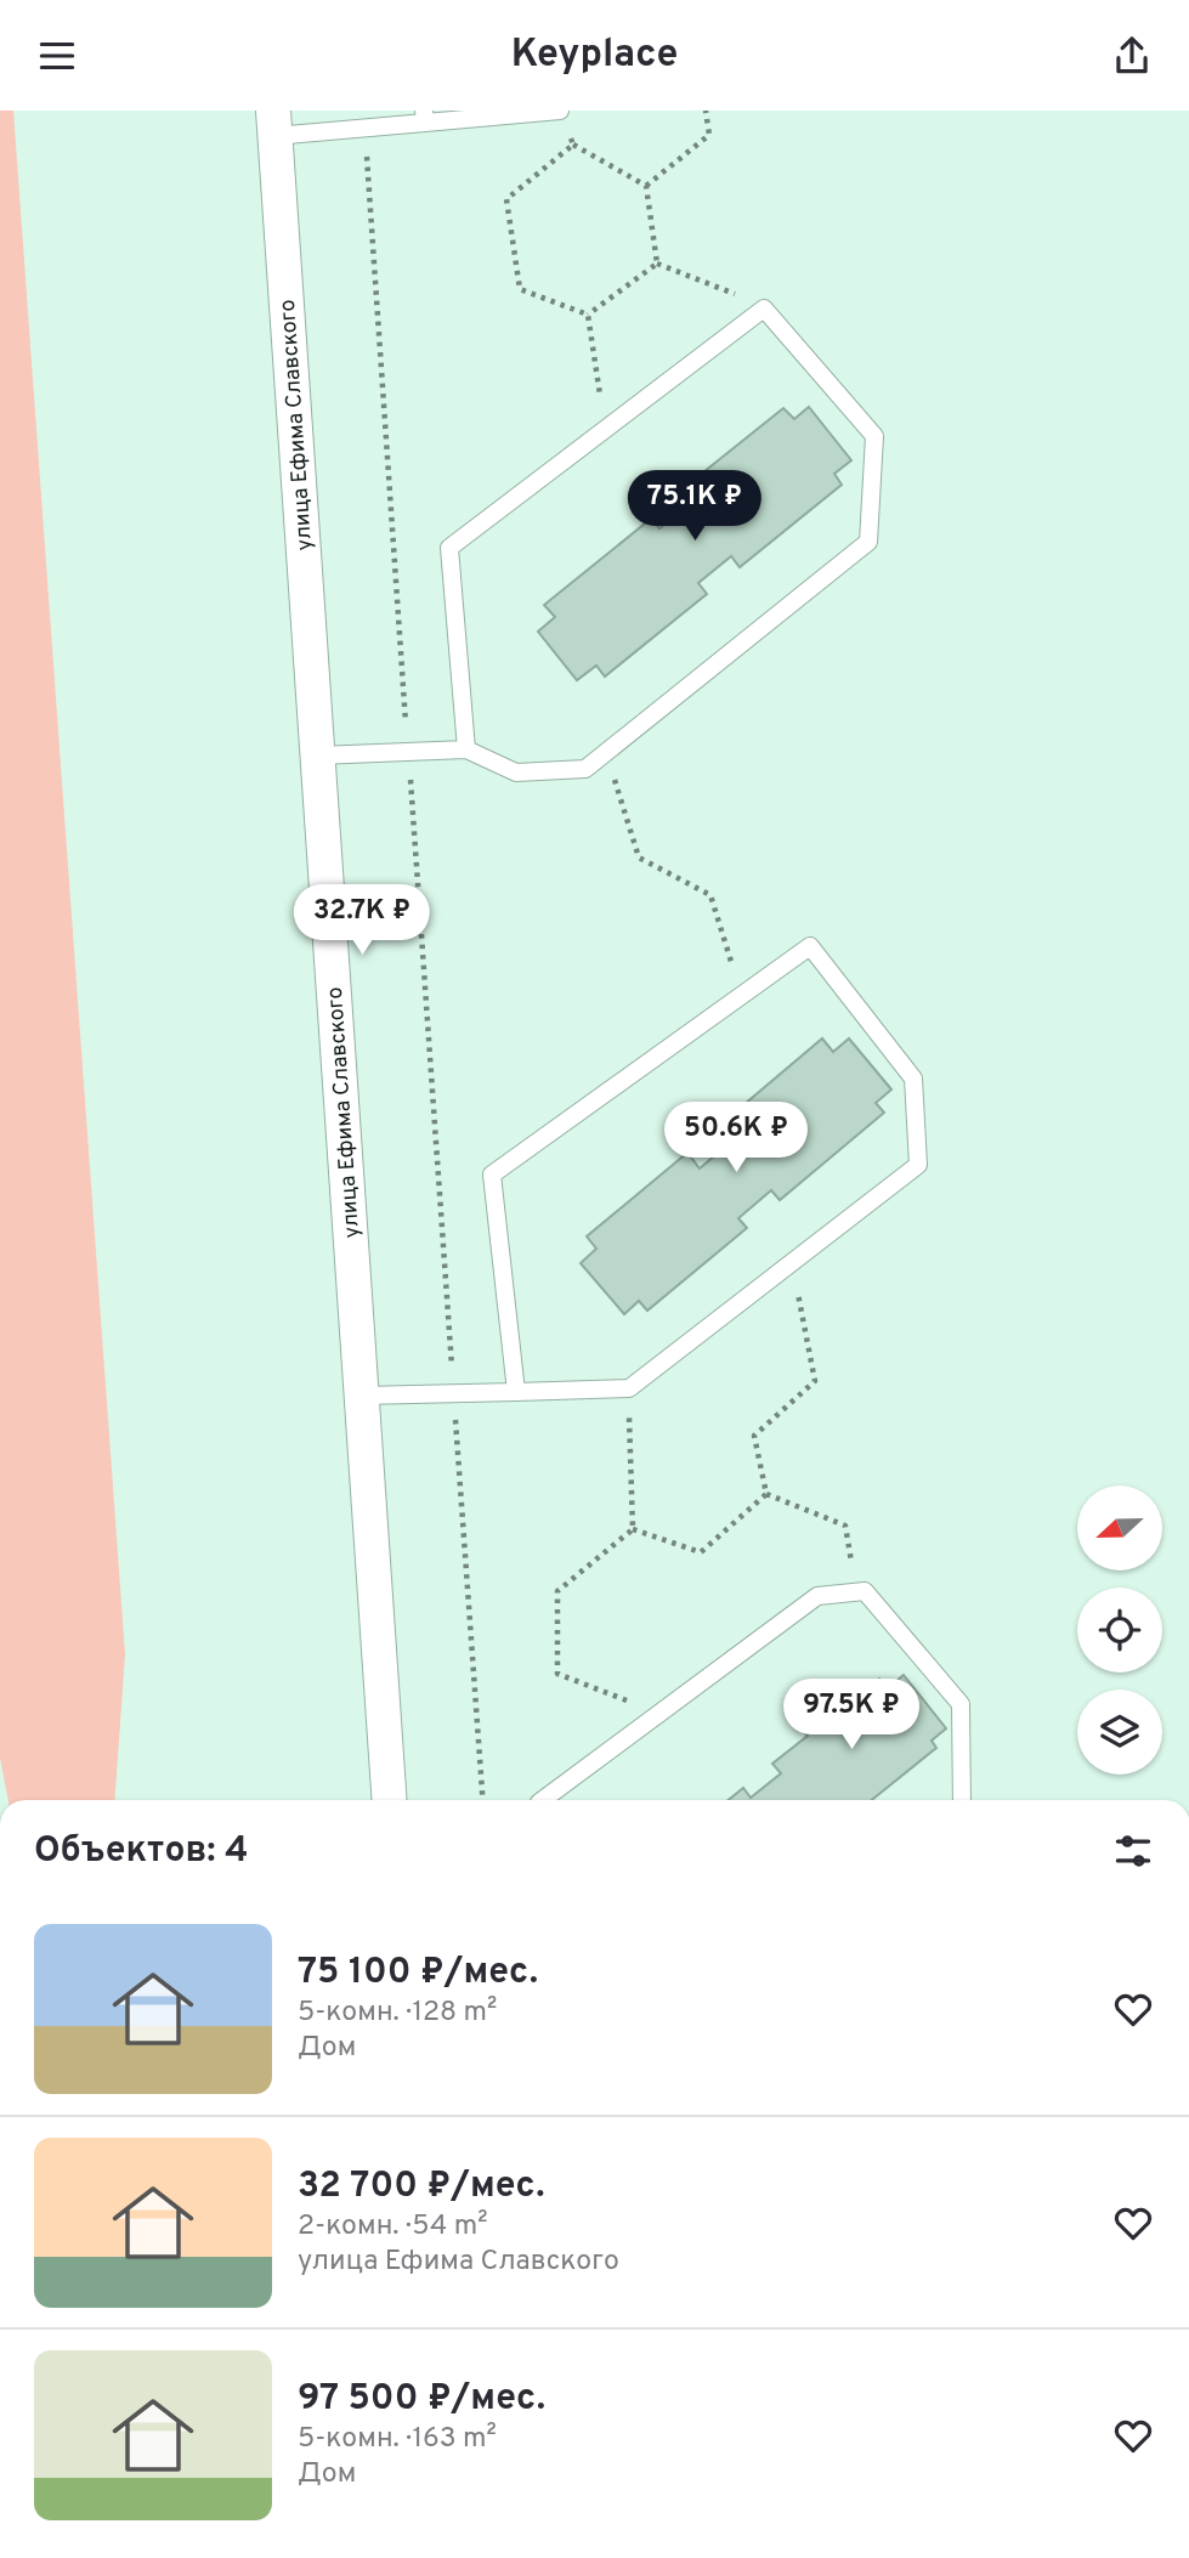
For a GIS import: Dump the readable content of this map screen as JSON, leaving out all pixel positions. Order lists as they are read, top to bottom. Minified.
{"streets":{"street":["улица Ефима Славского"]},"north":"left","page":{"header":"Keyplace","price":["75.1K ₽","32.7K ₽","50.6K ₽","97.5K ₽"],"heading":"Объектов: 4","list":[{"name":"75 100 ₽/мес.","note":"5-комн. · 128 m² · Дом"},{"name":"32 700 ₽/мес.","note":"2-комн. · 54 m² · улица Ефима Славского"},{"name":"97 500 ₽/мес.","note":"5-комн. · 163 m² · Дом"}]}}
